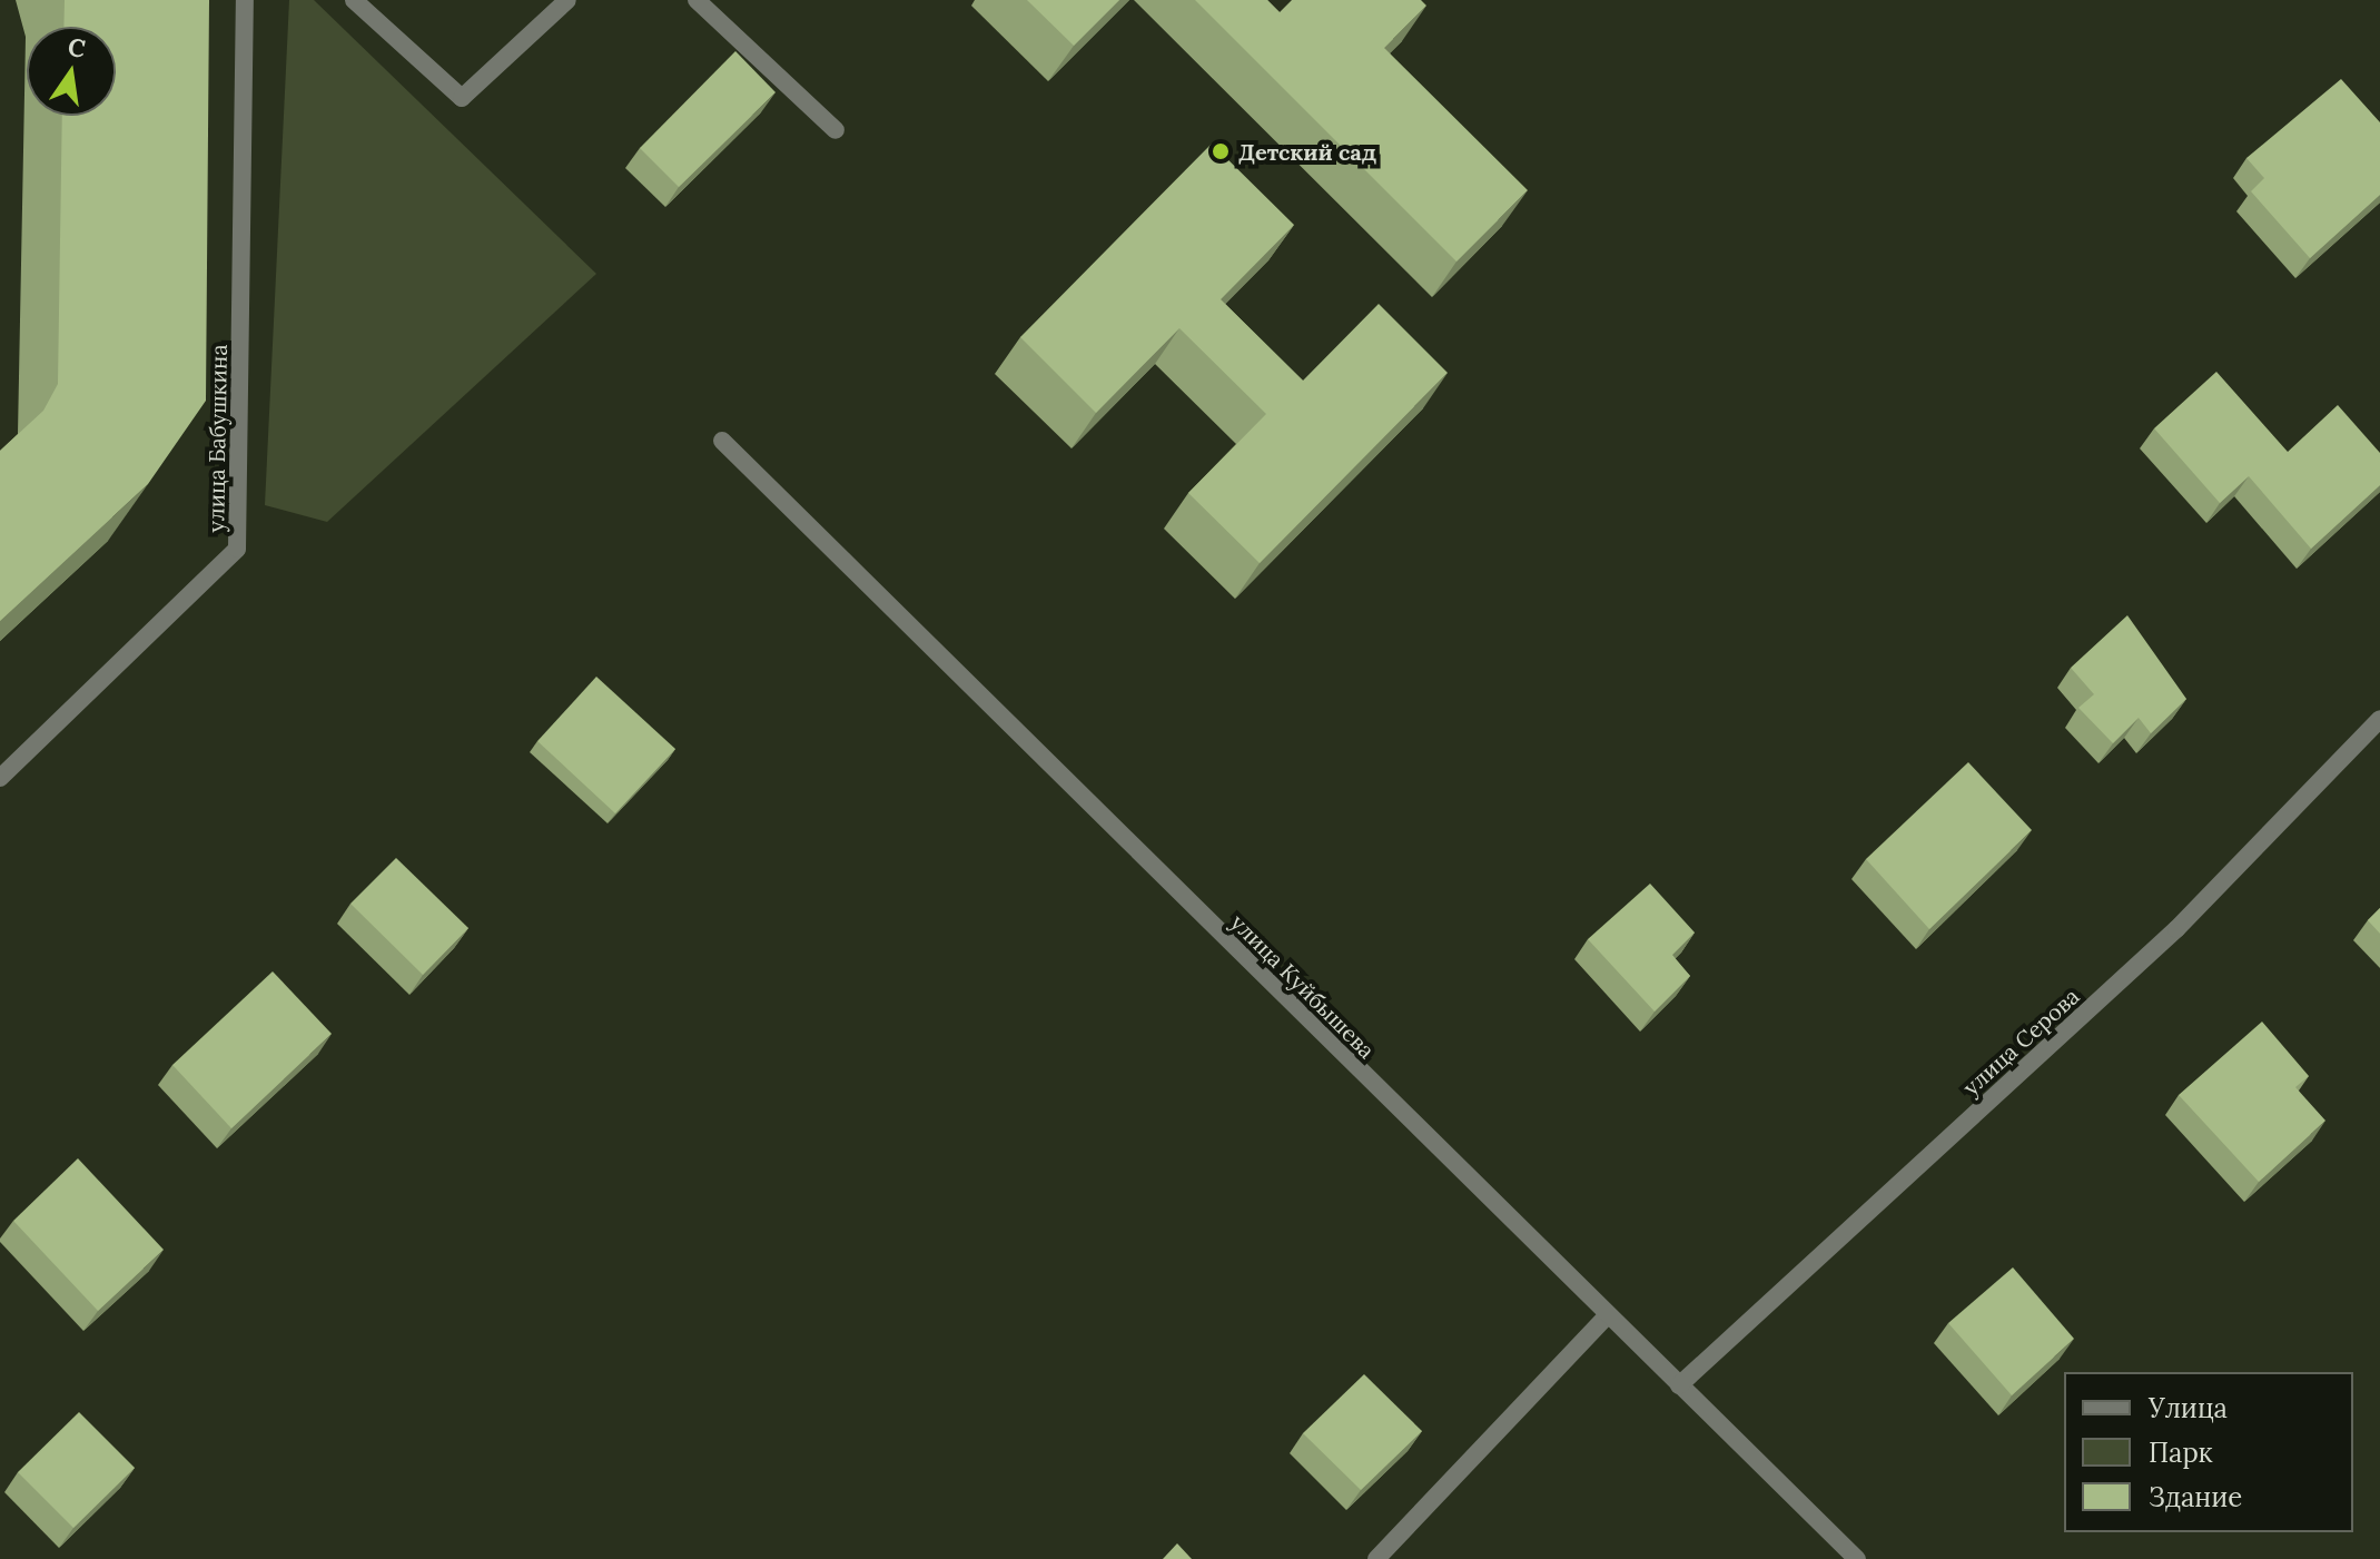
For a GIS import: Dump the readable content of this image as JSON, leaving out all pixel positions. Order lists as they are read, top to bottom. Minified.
{"streets":{"street":["улица Бабушкина","улица Куйбышева","улица Серова"]},"crossings":[["улица Куйбышева","улица Серова"]],"places":["Детский сад"],"legend":["Улица","Парк","Здание"],"north":"top"}
